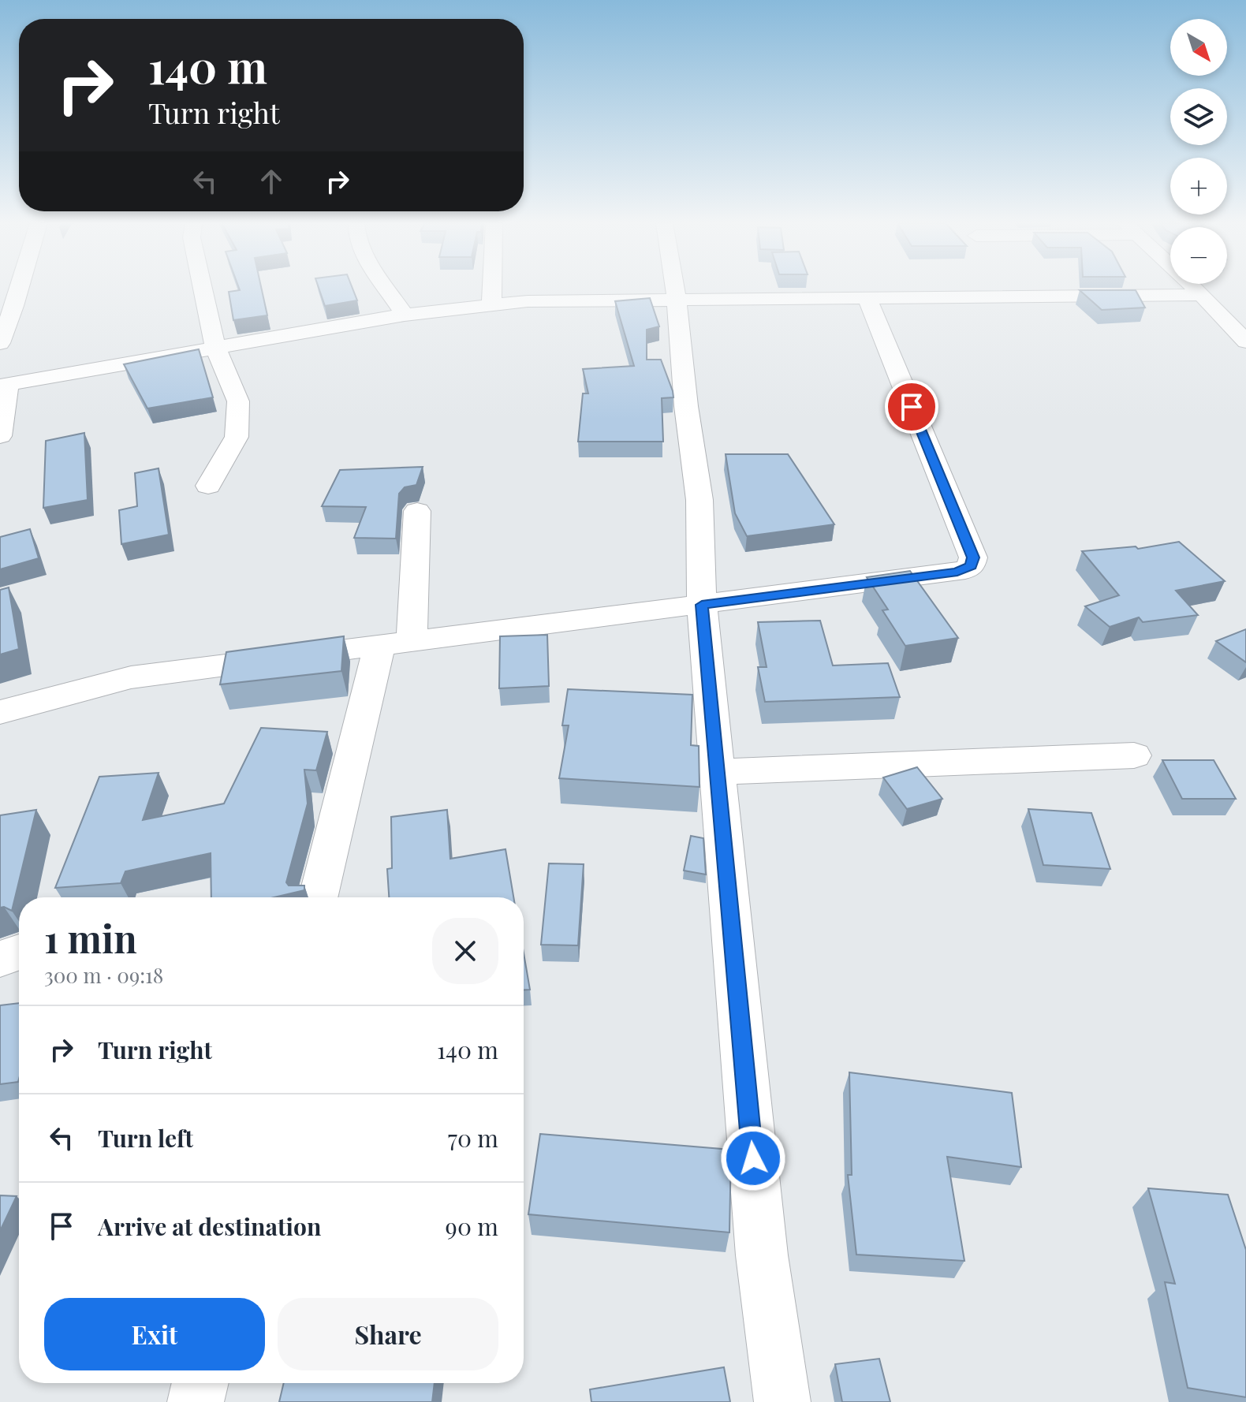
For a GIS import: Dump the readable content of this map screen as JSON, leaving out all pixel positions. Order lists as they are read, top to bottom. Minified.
{"north":"bottom right","page":{"map_buttons":["+","−"],"turn":["140 m","Turn right"],"heading":["1 min","300 m · 09:18"],"list":[{"name":"Turn right","value":"140 m"},{"name":"Turn left","value":"70 m"},{"name":"Arrive at destination","value":"90 m"}],"buttons":["Exit","Share"]}}
